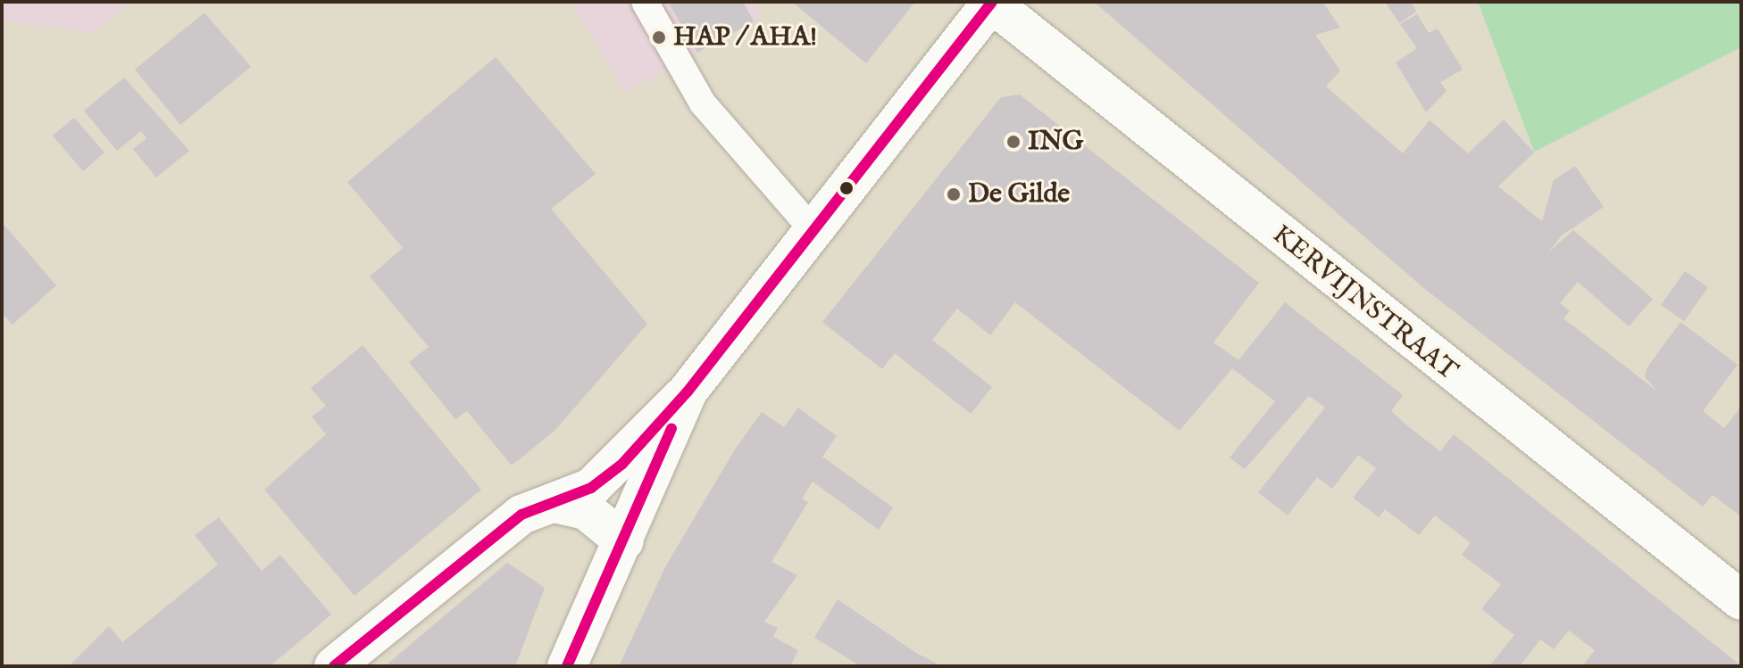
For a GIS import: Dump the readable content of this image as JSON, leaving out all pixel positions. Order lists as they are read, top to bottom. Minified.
{"streets":{"street":["KERVIJNSTRAAT"]},"places":["HAP / AHA!","ING","De Gilde"]}
